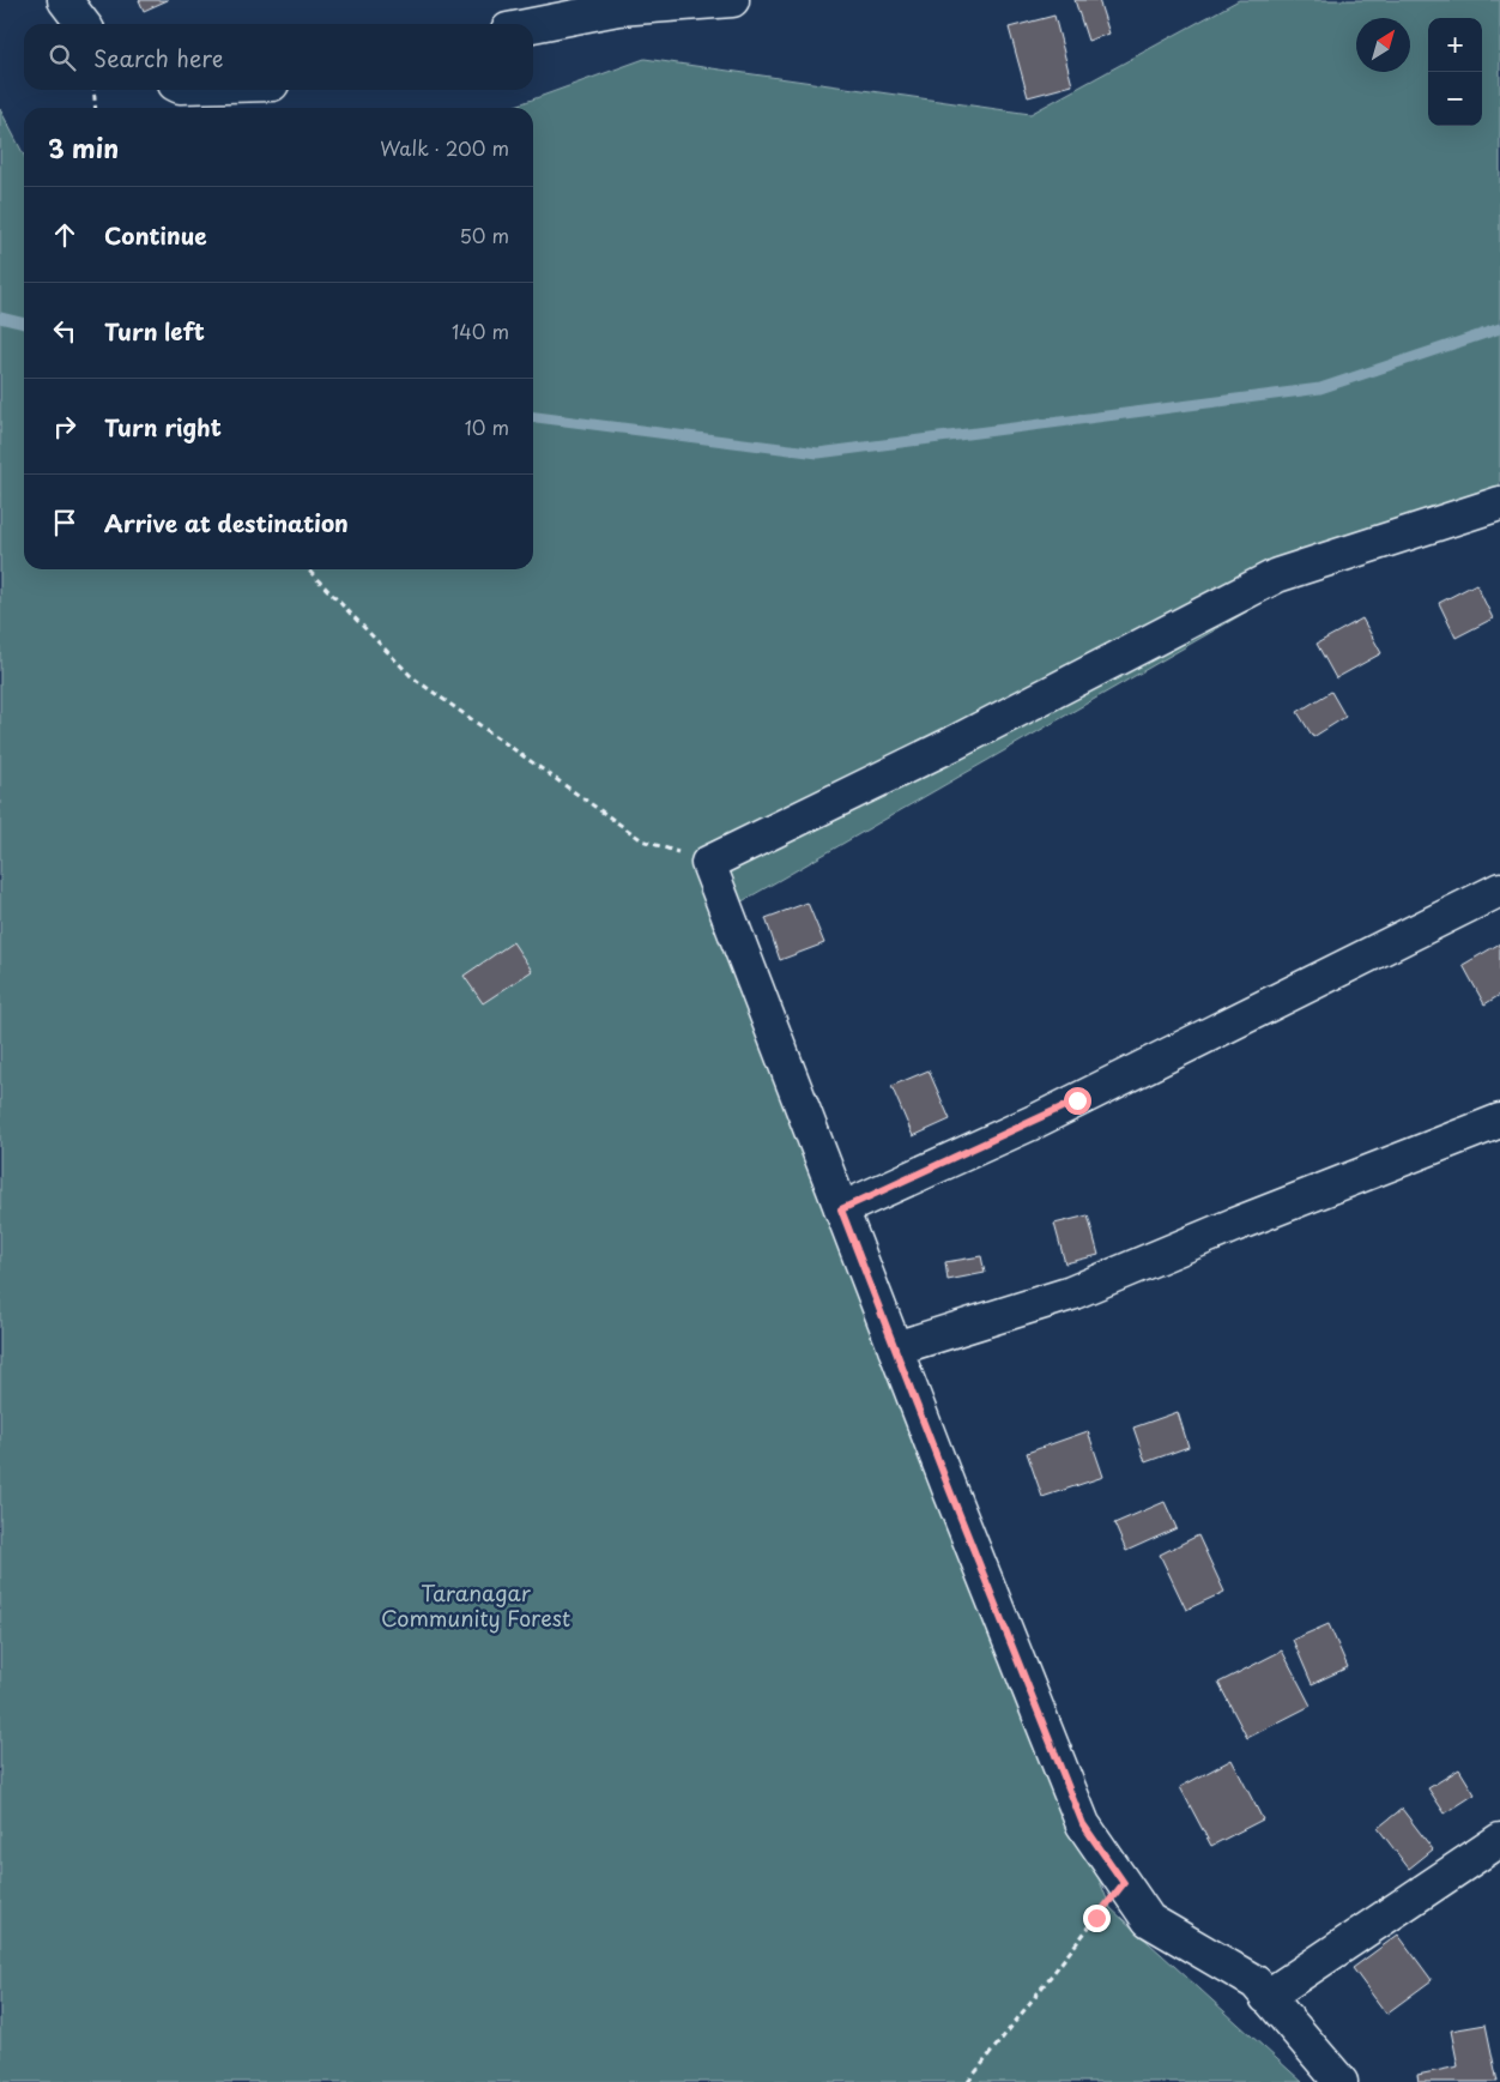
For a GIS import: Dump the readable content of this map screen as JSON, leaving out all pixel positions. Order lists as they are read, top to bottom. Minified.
{"parks":["Taranagar Community Forest"],"north":"top right","page":{"map_buttons":["+","−"],"search":"Search here","heading":["3 min","Walk · 200 m"],"list":[["Continue","50 m"],["Turn left","140 m"],["Turn right","10 m"],"Arrive at destination"]}}
